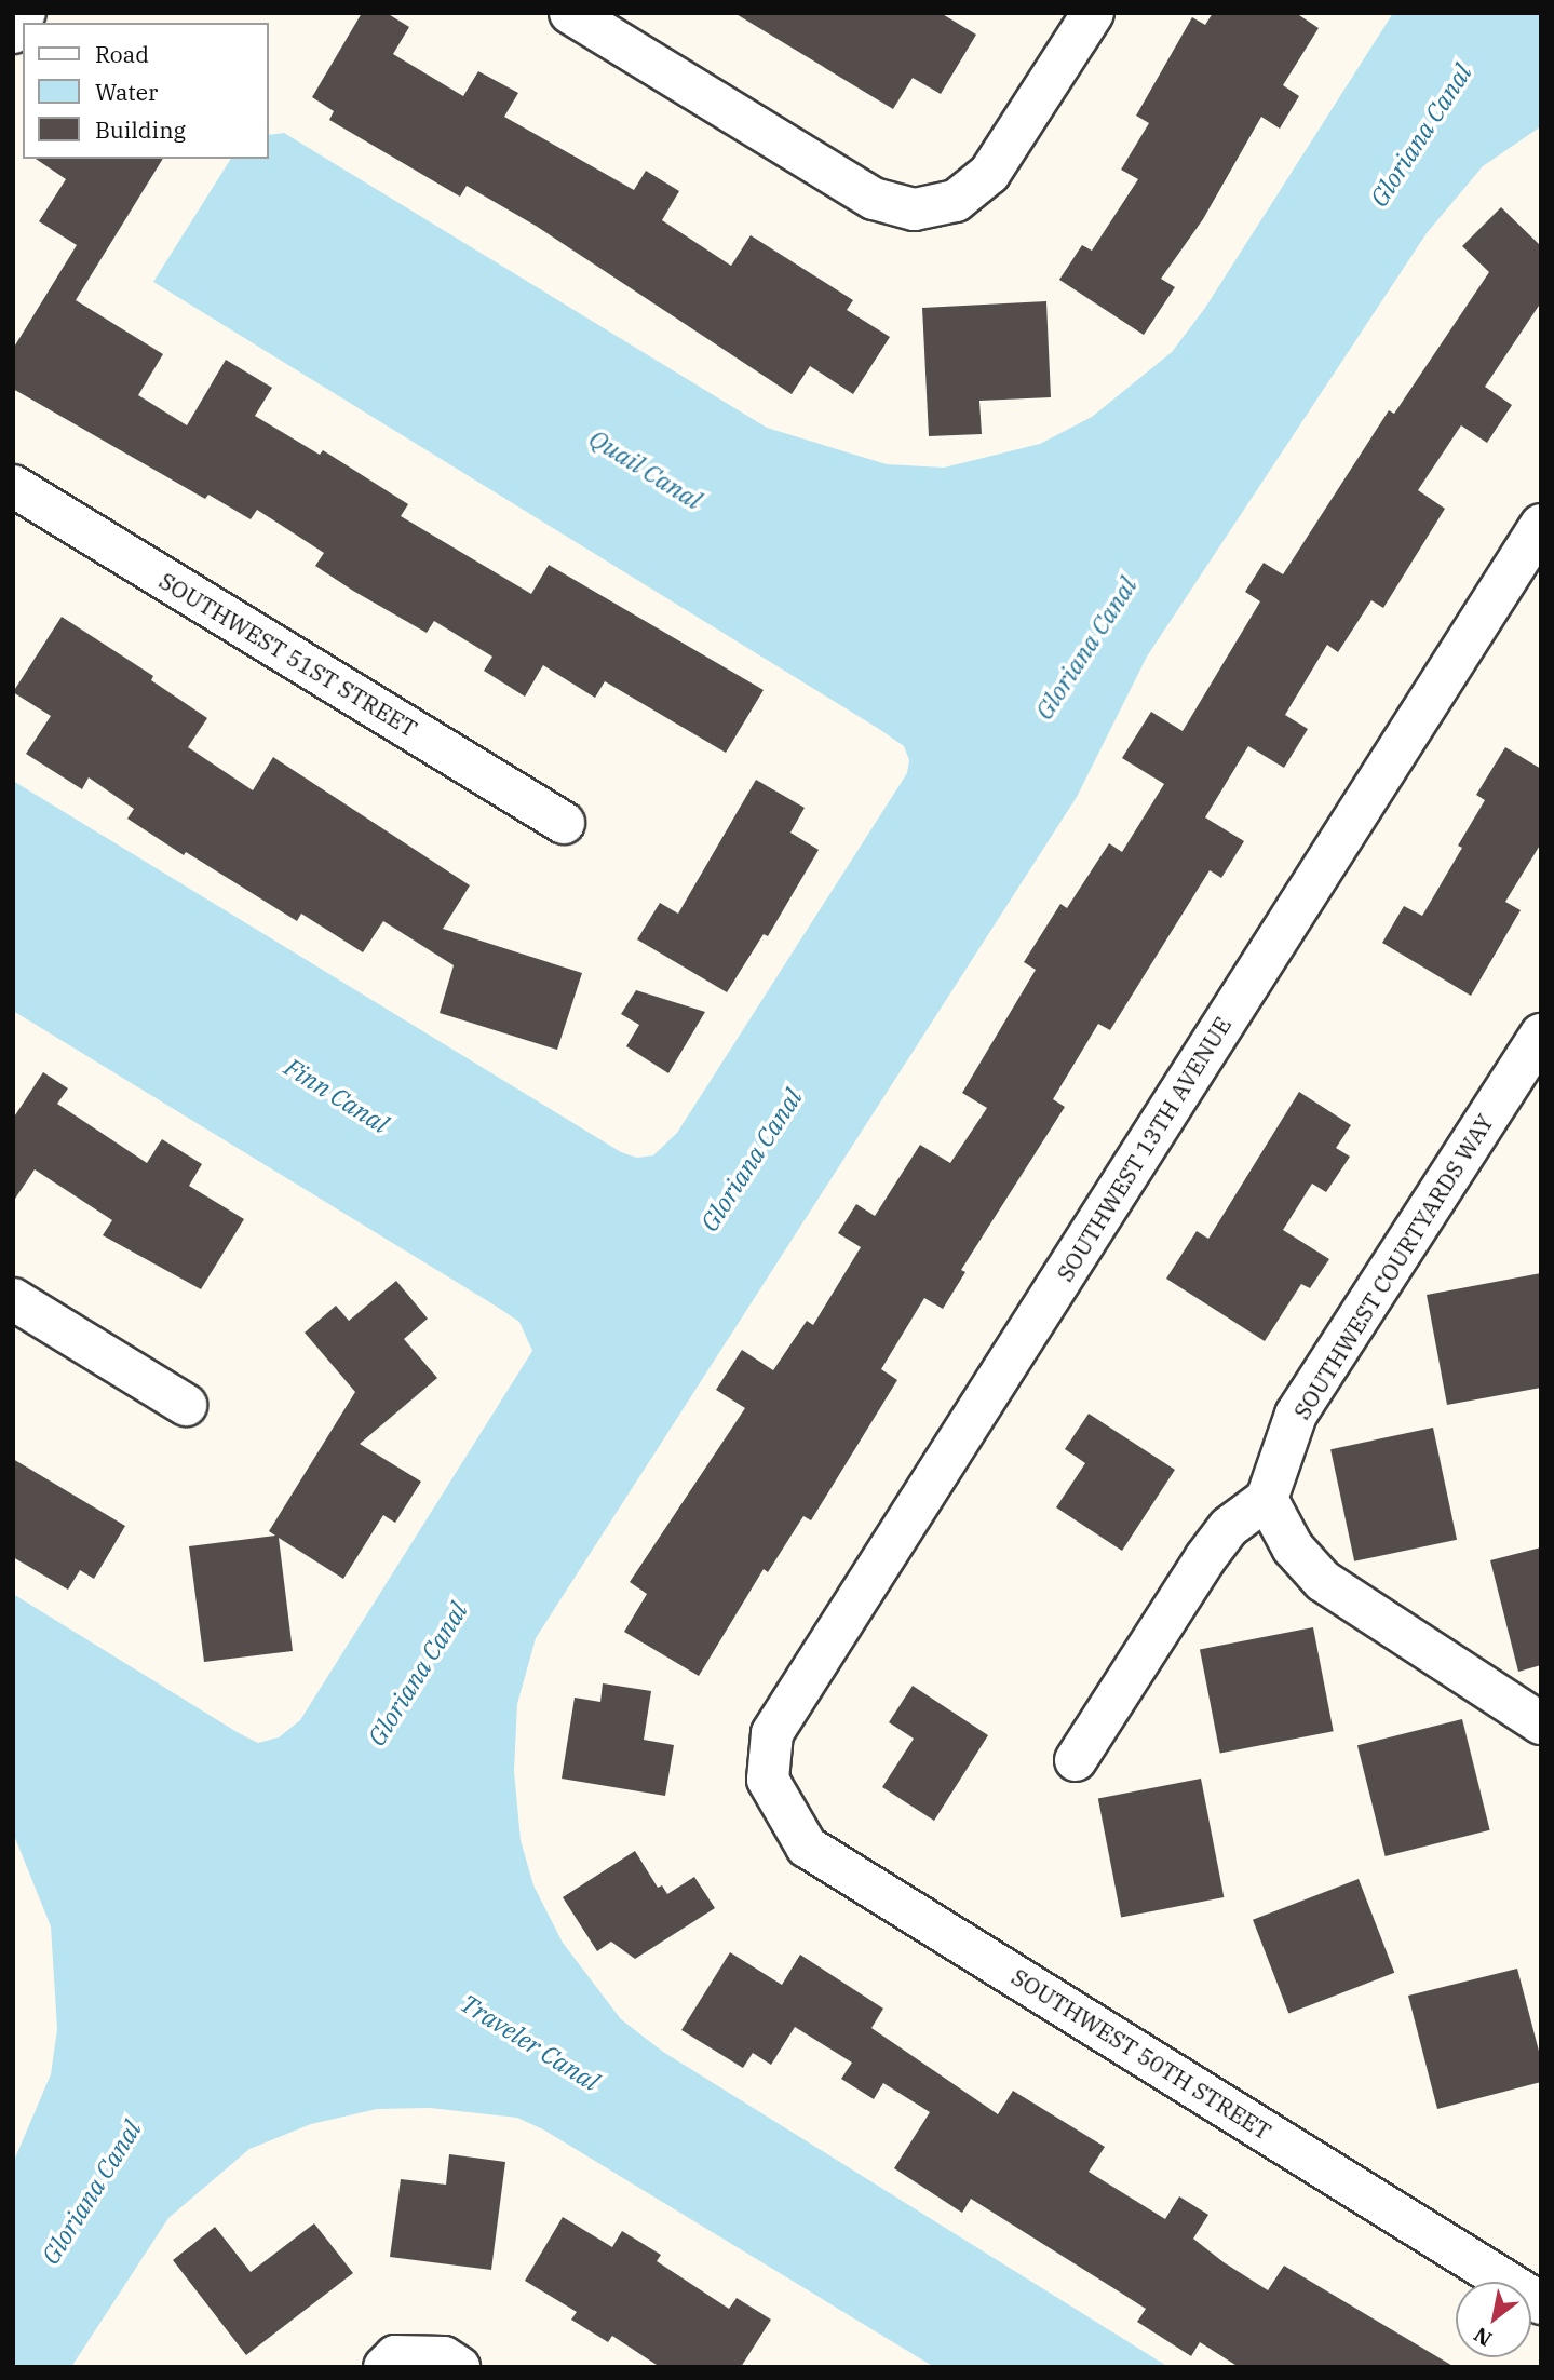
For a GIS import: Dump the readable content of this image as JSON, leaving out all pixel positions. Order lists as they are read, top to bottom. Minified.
{"streets":{"street":["SOUTHWEST 51ST STREET","SOUTHWEST 13TH AVENUE","SOUTHWEST COURTYARDS WAY","SOUTHWEST 50TH STREET"]},"crossings":[["SOUTHWEST 13TH AVENUE","SOUTHWEST 50TH STREET"]],"water":["Gloriana Canal","Quail Canal","Finn Canal","Traveler Canal"],"legend":["Road","Water","Building"],"north":"bottom left"}
